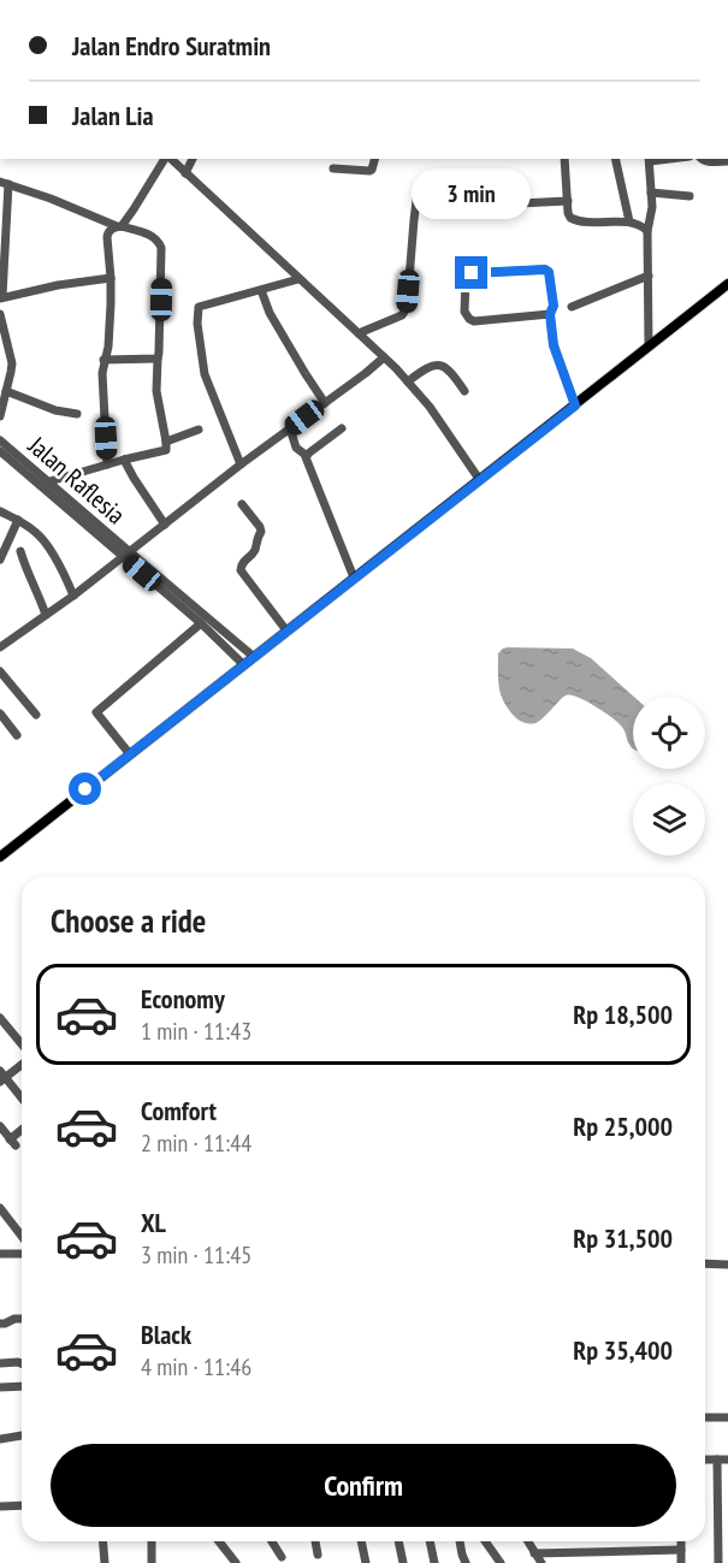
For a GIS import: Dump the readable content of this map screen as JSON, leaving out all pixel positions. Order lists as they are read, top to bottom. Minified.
{"streets":{"street":["Jalan Raflesia"]},"page":{"banner":["Jalan Endro Suratmin","Jalan Lia"],"bubble":"3 min","heading":"Choose a ride","list":[{"name":"Economy","note":"1 min · 11:43","value":"Rp 18,500"},{"name":"Comfort","note":"2 min · 11:44","value":"Rp 25,000"},{"name":"XL","note":"3 min · 11:45","value":"Rp 31,500"},{"name":"Black","note":"4 min · 11:46","value":"Rp 35,400"}],"buttons":"Confirm"}}
